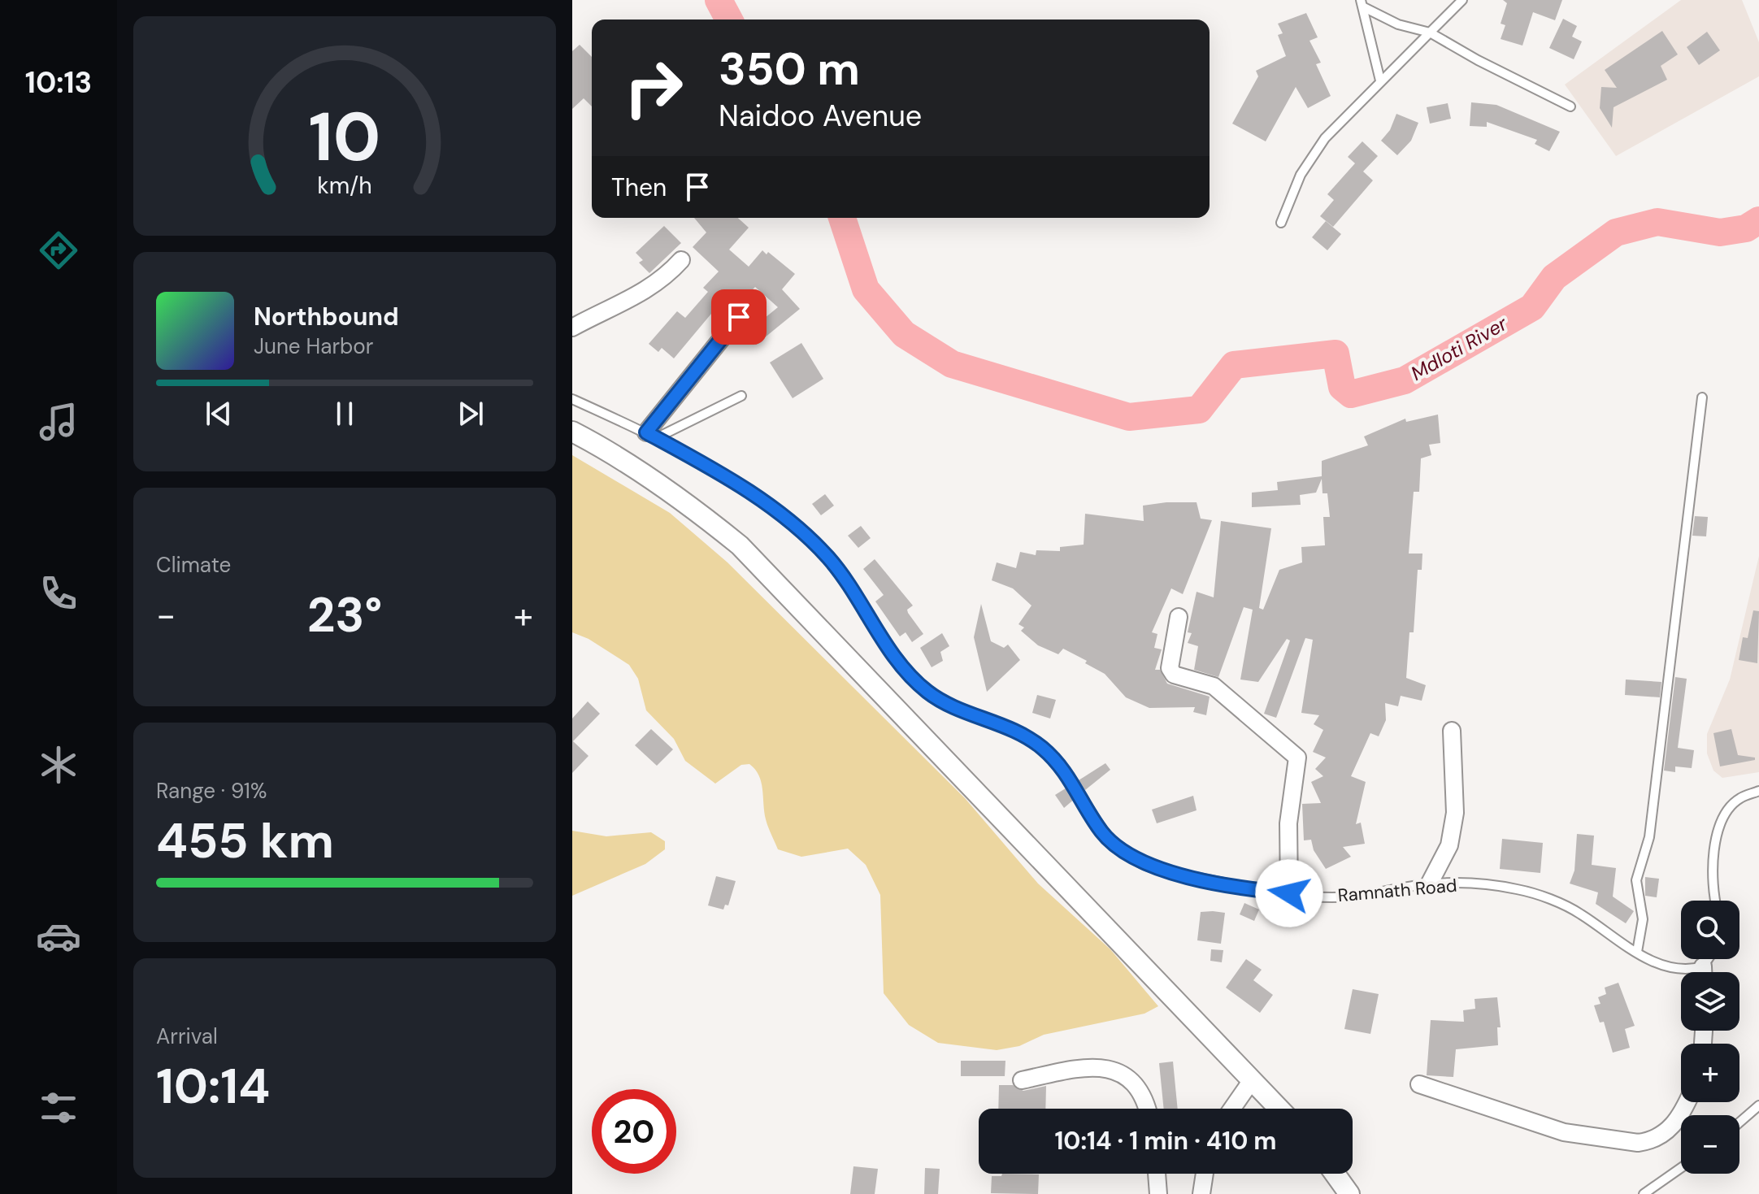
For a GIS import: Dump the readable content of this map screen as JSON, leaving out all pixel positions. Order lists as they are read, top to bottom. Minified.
{"streets":{"lane":["Ramnath Road"]},"water":["Mdloti River"],"page":{"tabs":"10:13","turn":["350 m","Naidoo Avenue"],"then":"Then","song":["Northbound","June Harbor"],"tile":["Climate",["Range · 91%","455 km"],["Arrival","10:14"]],"heat":["−","23°","+"],"map_buttons":["+","−"],"limit":"20","trip":"10:14 · 1 min · 410 m","gauge":["10","km/h"]}}
